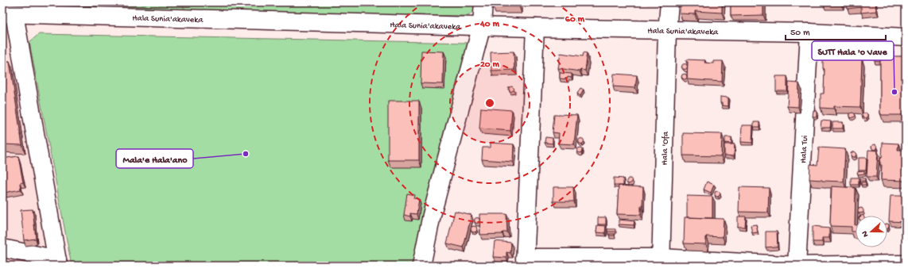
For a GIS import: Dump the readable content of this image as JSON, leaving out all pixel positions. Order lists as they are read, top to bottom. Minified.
{"streets":{"street":["Hala Sunia'akaveka","Hala 'Ofa","Hala Tui"]},"crossings":[["Hala Sunia'akaveka","Hala 'Ofa"],["Hala Sunia'akaveka","Hala Tui"]],"places":["SUTT Hala 'o Vave","Mala'e Hala'ano"],"scale_bar":"50 m","north":"left","rings":["60 m","40 m","20 m"]}
